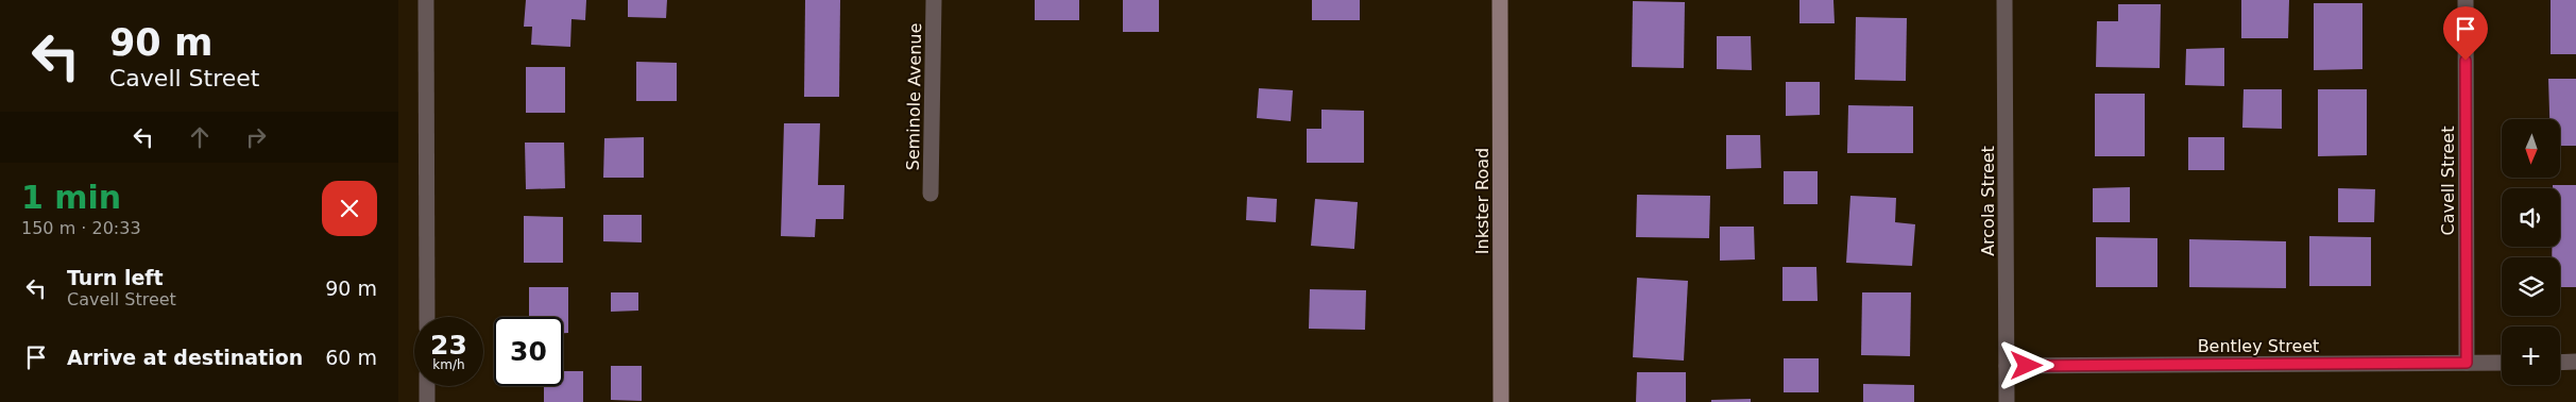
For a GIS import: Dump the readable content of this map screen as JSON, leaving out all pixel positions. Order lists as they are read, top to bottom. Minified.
{"streets":{"main road":["Inkster Road"],"street":["Seminole Avenue","Cavell Street","Arcola Street","Bentley Street"]},"crossings":[["Cavell Street","Bentley Street"],["Arcola Street","Bentley Street"]],"north":"bottom","page":{"turn":["90 m","Cavell Street"],"map_buttons":"+","heading":["1 min","150 m · 20:33"],"list":[{"name":"Turn left","note":"Cavell Street","value":"90 m"},{"name":"Arrive at destination","value":"60 m"}],"speed":"23 km/h","limit":"30"}}
